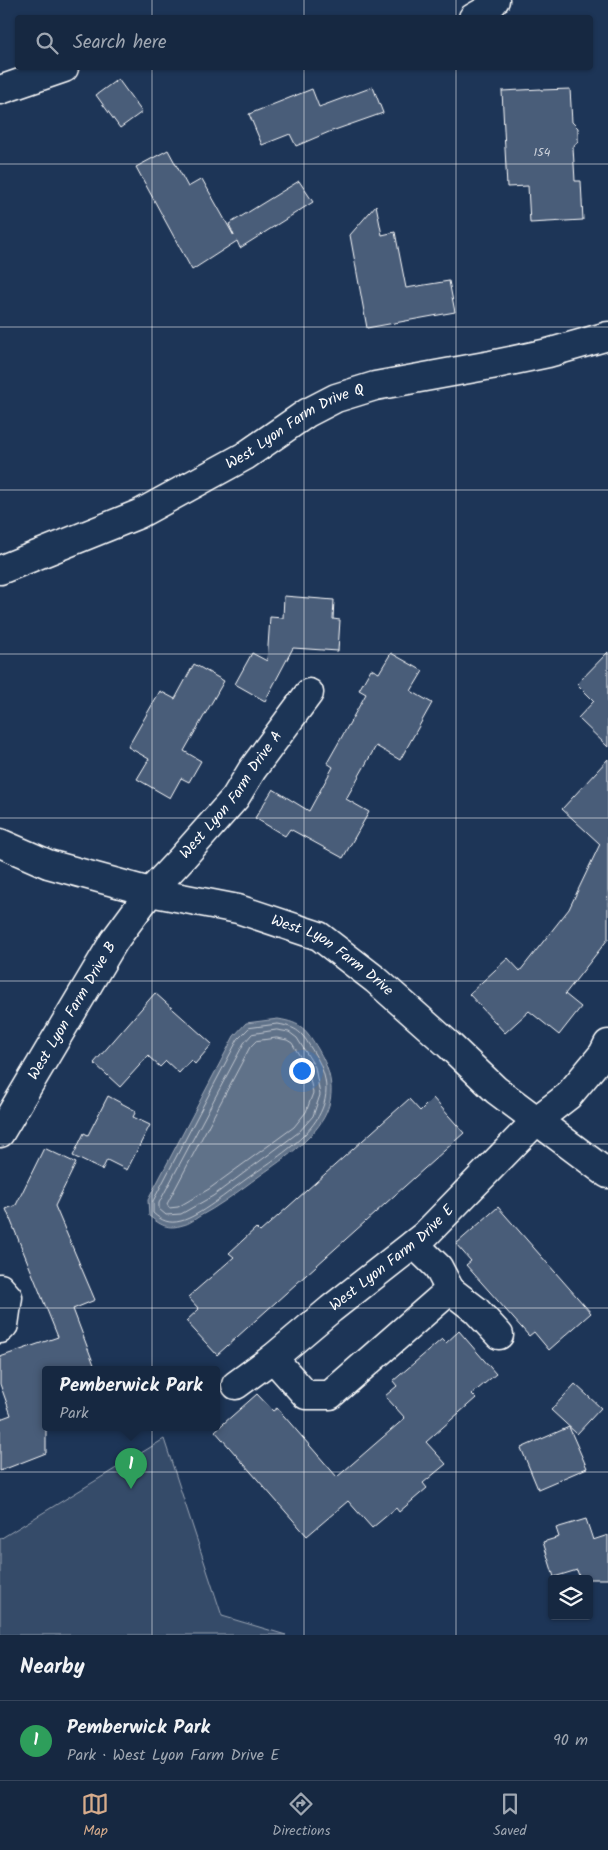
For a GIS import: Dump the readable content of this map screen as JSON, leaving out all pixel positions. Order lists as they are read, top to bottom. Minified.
{"streets":{"street":["West Lyon Farm Drive Q","West Lyon Farm Drive A","West Lyon Farm Drive","West Lyon Farm Drive B","West Lyon Farm Drive E"]},"crossings":[["West Lyon Farm Drive A","West Lyon Farm Drive"],["West Lyon Farm Drive A","West Lyon Farm Drive B"],["West Lyon Farm Drive","West Lyon Farm Drive B"],["West Lyon Farm Drive","West Lyon Farm Drive E"]],"house_numbers":["154"],"page":{"search":"Search here","popup":["Pemberwick Park","Park"],"pins":"1","heading":"Nearby","list":[{"mark":"1","name":"Pemberwick Park","note":"Park · West Lyon Farm Drive E","value":"90 m"}],"nav":["Map","Directions","Saved"]}}
